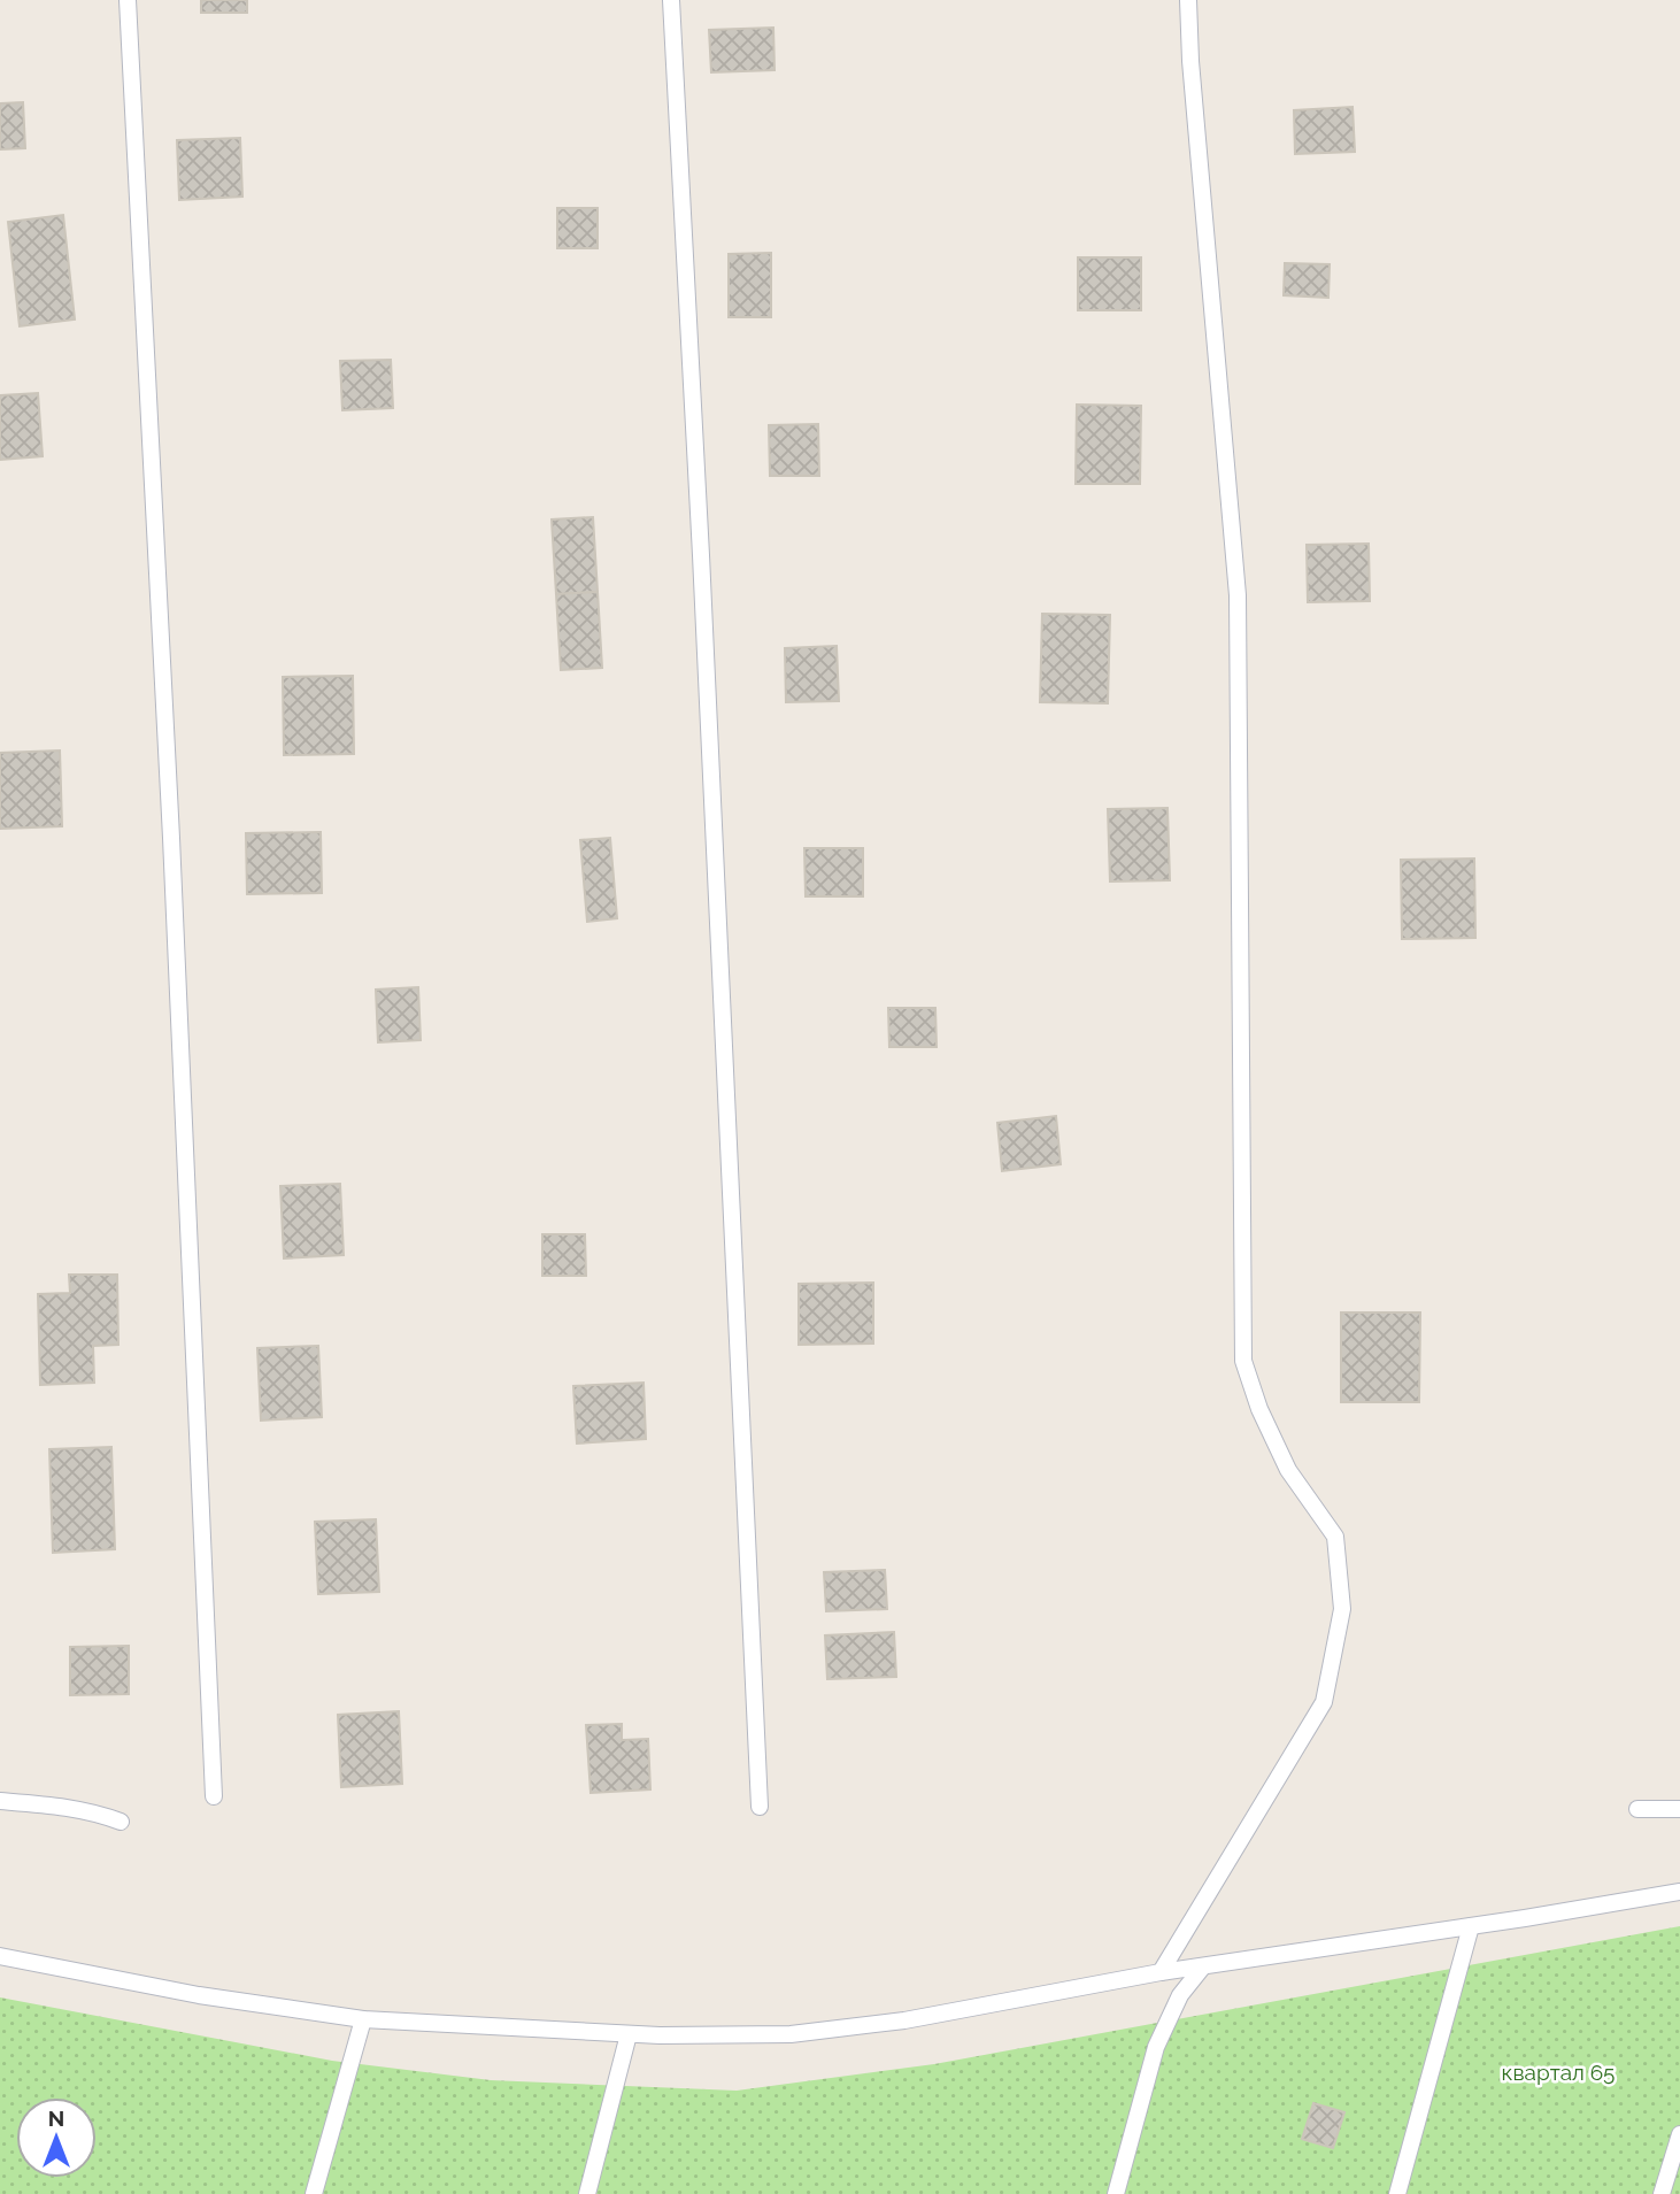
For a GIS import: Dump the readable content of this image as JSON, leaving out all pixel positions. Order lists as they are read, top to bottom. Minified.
{"parks":["квартал 65"],"north":"top"}
